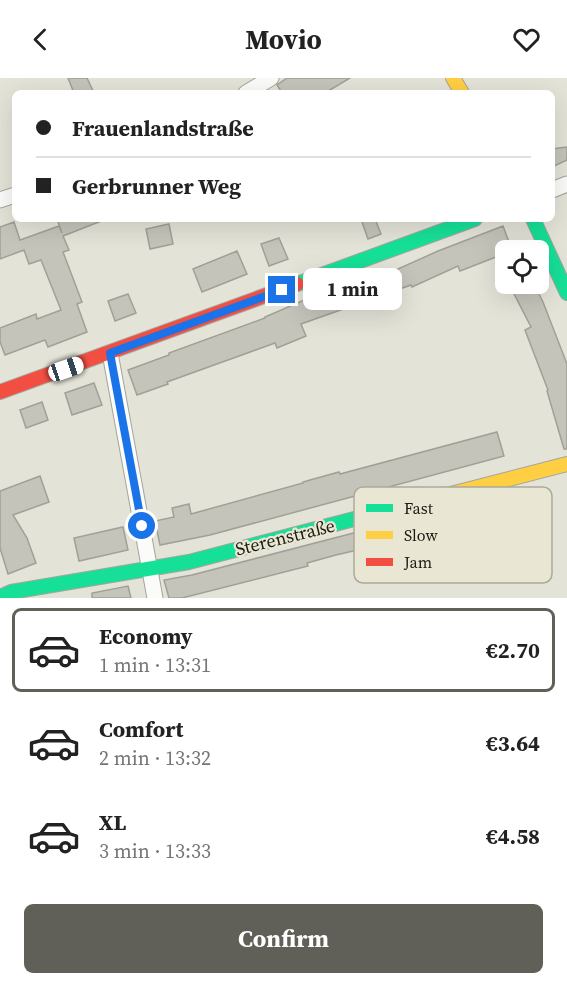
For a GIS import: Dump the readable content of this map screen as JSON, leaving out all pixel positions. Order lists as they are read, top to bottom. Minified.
{"streets":{"street":["Sterenstraße"]},"legend":["Fast","Slow","Jam"],"page":{"header":"Movio","banner":["Frauenlandstraße","Gerbrunner Weg"],"bubble":"1 min","list":[{"name":"Economy","note":"1 min · 13:31","value":"€2.70"},{"name":"Comfort","note":"2 min · 13:32","value":"€3.64"},{"name":"XL","note":"3 min · 13:33","value":"€4.58"}],"buttons":"Confirm"}}
